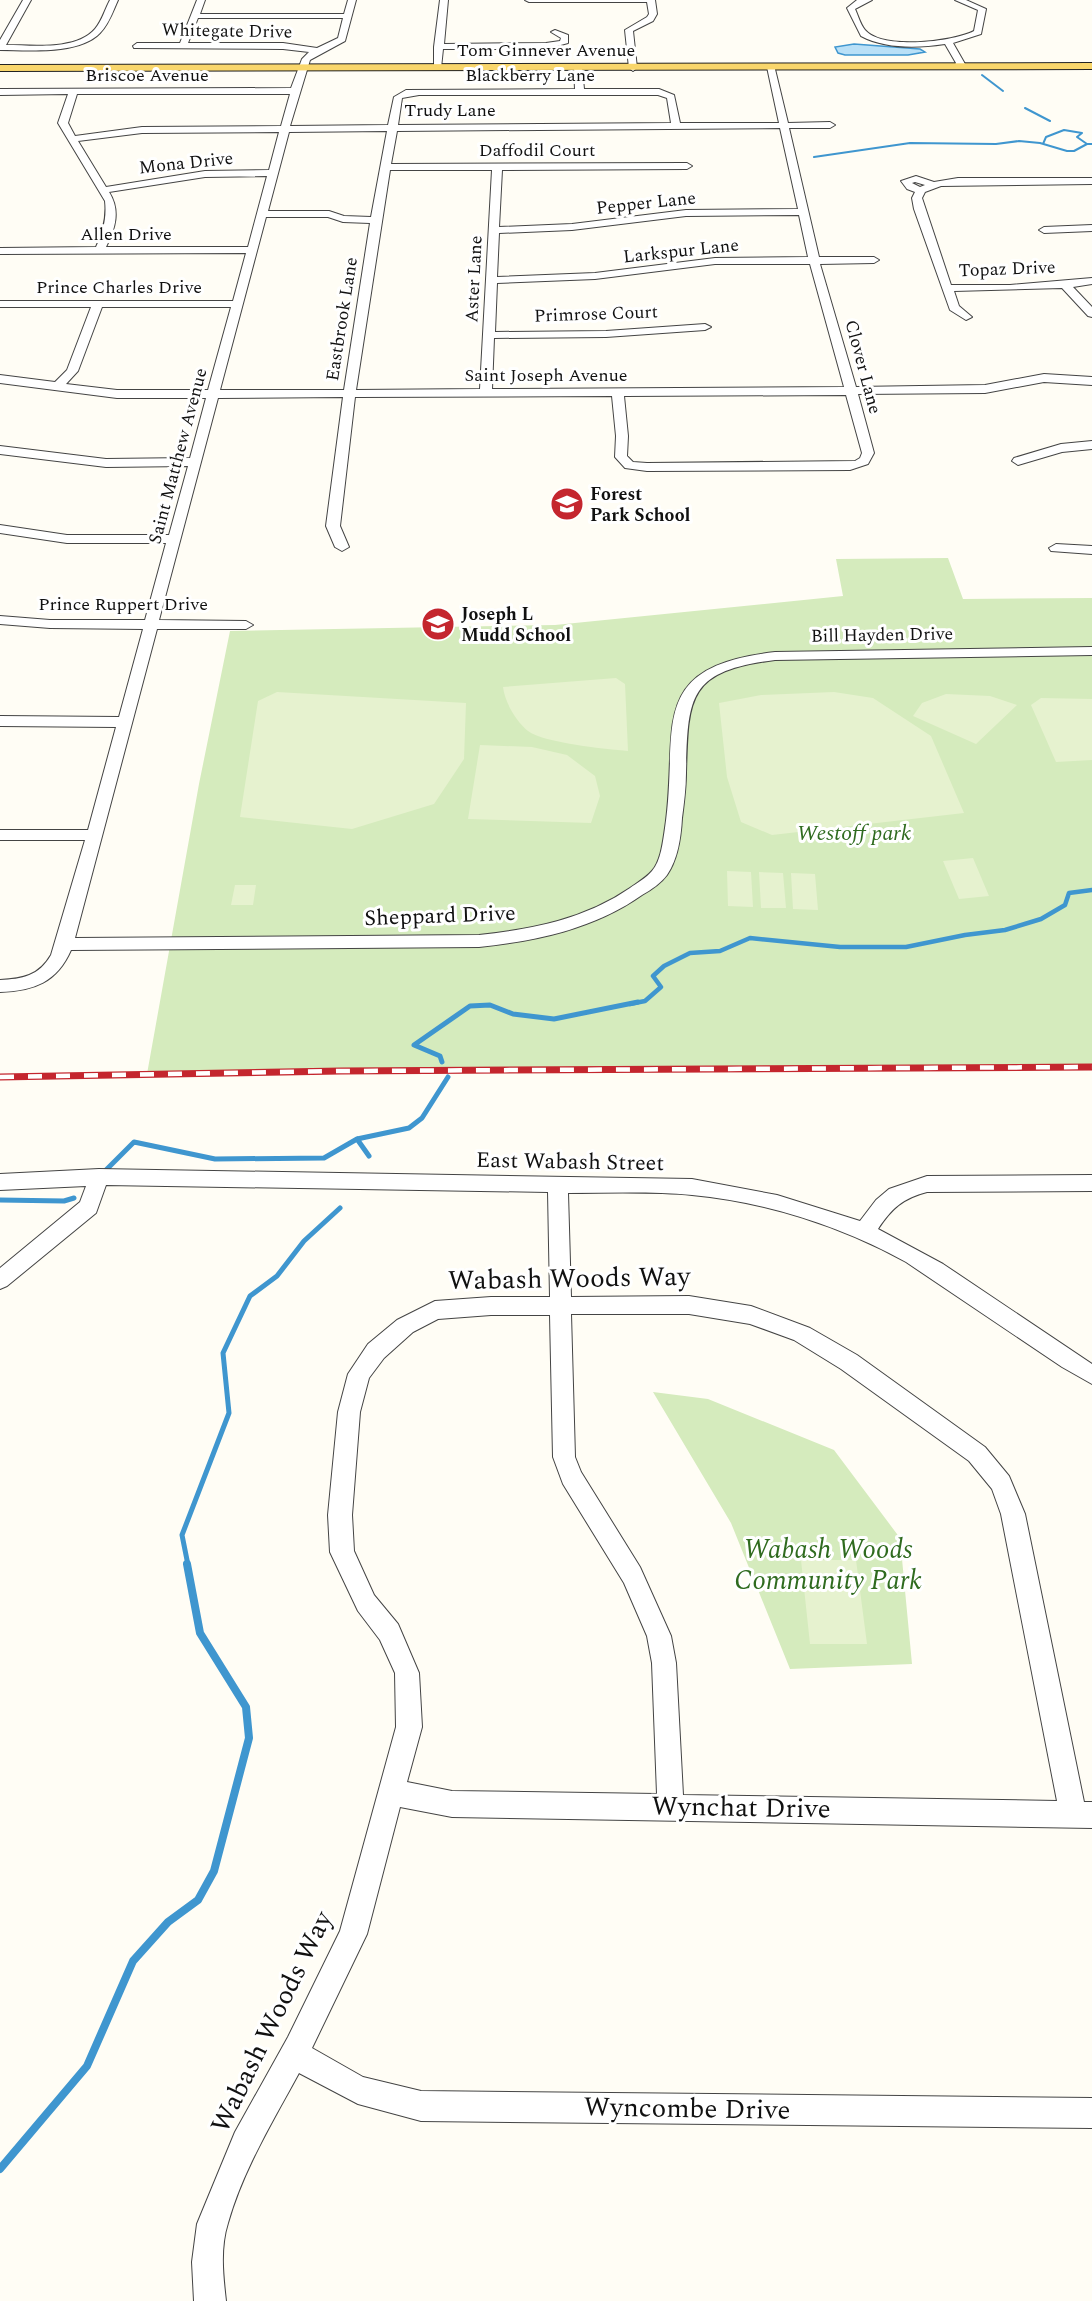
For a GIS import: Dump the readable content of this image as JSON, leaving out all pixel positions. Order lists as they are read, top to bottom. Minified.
{"streets":{"main road":["Tom Ginnever Avenue"],"street":["Whitegate Drive","Briscoe Avenue","Blackberry Lane","Trudy Lane","Daffodil Court","Mona Drive","Pepper Lane","Allen Drive","Larkspur Lane","Topaz Drive","Aster Lane","Prince Charles Drive","Primrose Court","Eastbrook Lane","Clover Lane","Saint Joseph Avenue","Saint Matthew Avenue","Prince Ruppert Drive","Bill Hayden Drive","Sheppard Drive","East Wabash Street","Wabash Woods Way","Wynchat Drive","Wyncombe Drive"]},"crossings":[["Whitegate Drive","Saint Matthew Avenue"],["Tom Ginnever Avenue","Clover Lane"],["Tom Ginnever Avenue","Saint Matthew Avenue"],["Briscoe Avenue","Saint Matthew Avenue"],["Blackberry Lane","Trudy Lane"],["Blackberry Lane","Eastbrook Lane"],["Trudy Lane","Eastbrook Lane"],["Trudy Lane","Clover Lane"],["Trudy Lane","Saint Matthew Avenue"],["Daffodil Court","Aster Lane"],["Daffodil Court","Eastbrook Lane"],["Mona Drive","Saint Matthew Avenue"],["Pepper Lane","Aster Lane"],["Pepper Lane","Clover Lane"],["Allen Drive","Saint Matthew Avenue"],["Larkspur Lane","Aster Lane"],["Larkspur Lane","Clover Lane"],["Aster Lane","Primrose Court"],["Aster Lane","Saint Joseph Avenue"],["Prince Charles Drive","Saint Matthew Avenue"],["Eastbrook Lane","Saint Joseph Avenue"],["Clover Lane","Saint Joseph Avenue"],["Saint Joseph Avenue","Saint Matthew Avenue"],["Saint Matthew Avenue","Prince Ruppert Drive"],["Saint Matthew Avenue","Sheppard Drive"],["Bill Hayden Drive","Sheppard Drive"],["Wabash Woods Way","Wynchat Drive"],["Wabash Woods Way","Wyncombe Drive"]],"parks":["Westoff park","Wabash Woods Community Park"],"places":{"school or university":["Forest Park School","Joseph L Mudd School"]}}
